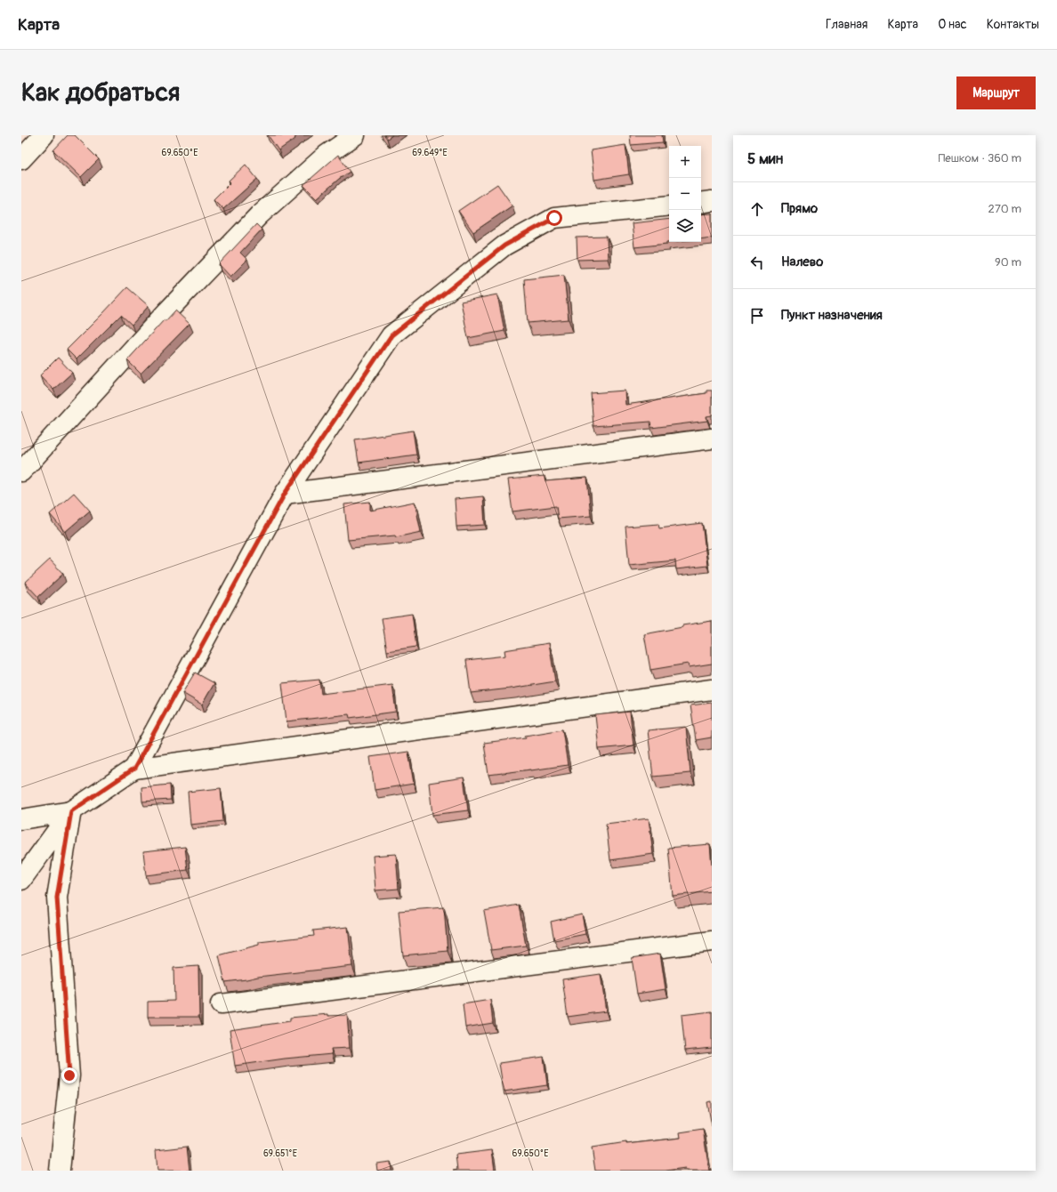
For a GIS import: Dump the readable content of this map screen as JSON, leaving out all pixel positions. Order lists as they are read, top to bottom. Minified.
{"page":{"header":"Карта","nav":["Главная","Карта","О нас","Контакты"],"buttons":"Маршрут","title":"Как добраться","heading":["5 мин","Пешком · 360 m"],"map_buttons":["+","−"],"list":[["Прямо","270 m"],["Налево","90 m"],"Пункт назначения"]},"coordinates":["69.650°E","69.649°E","69.651°E"]}
